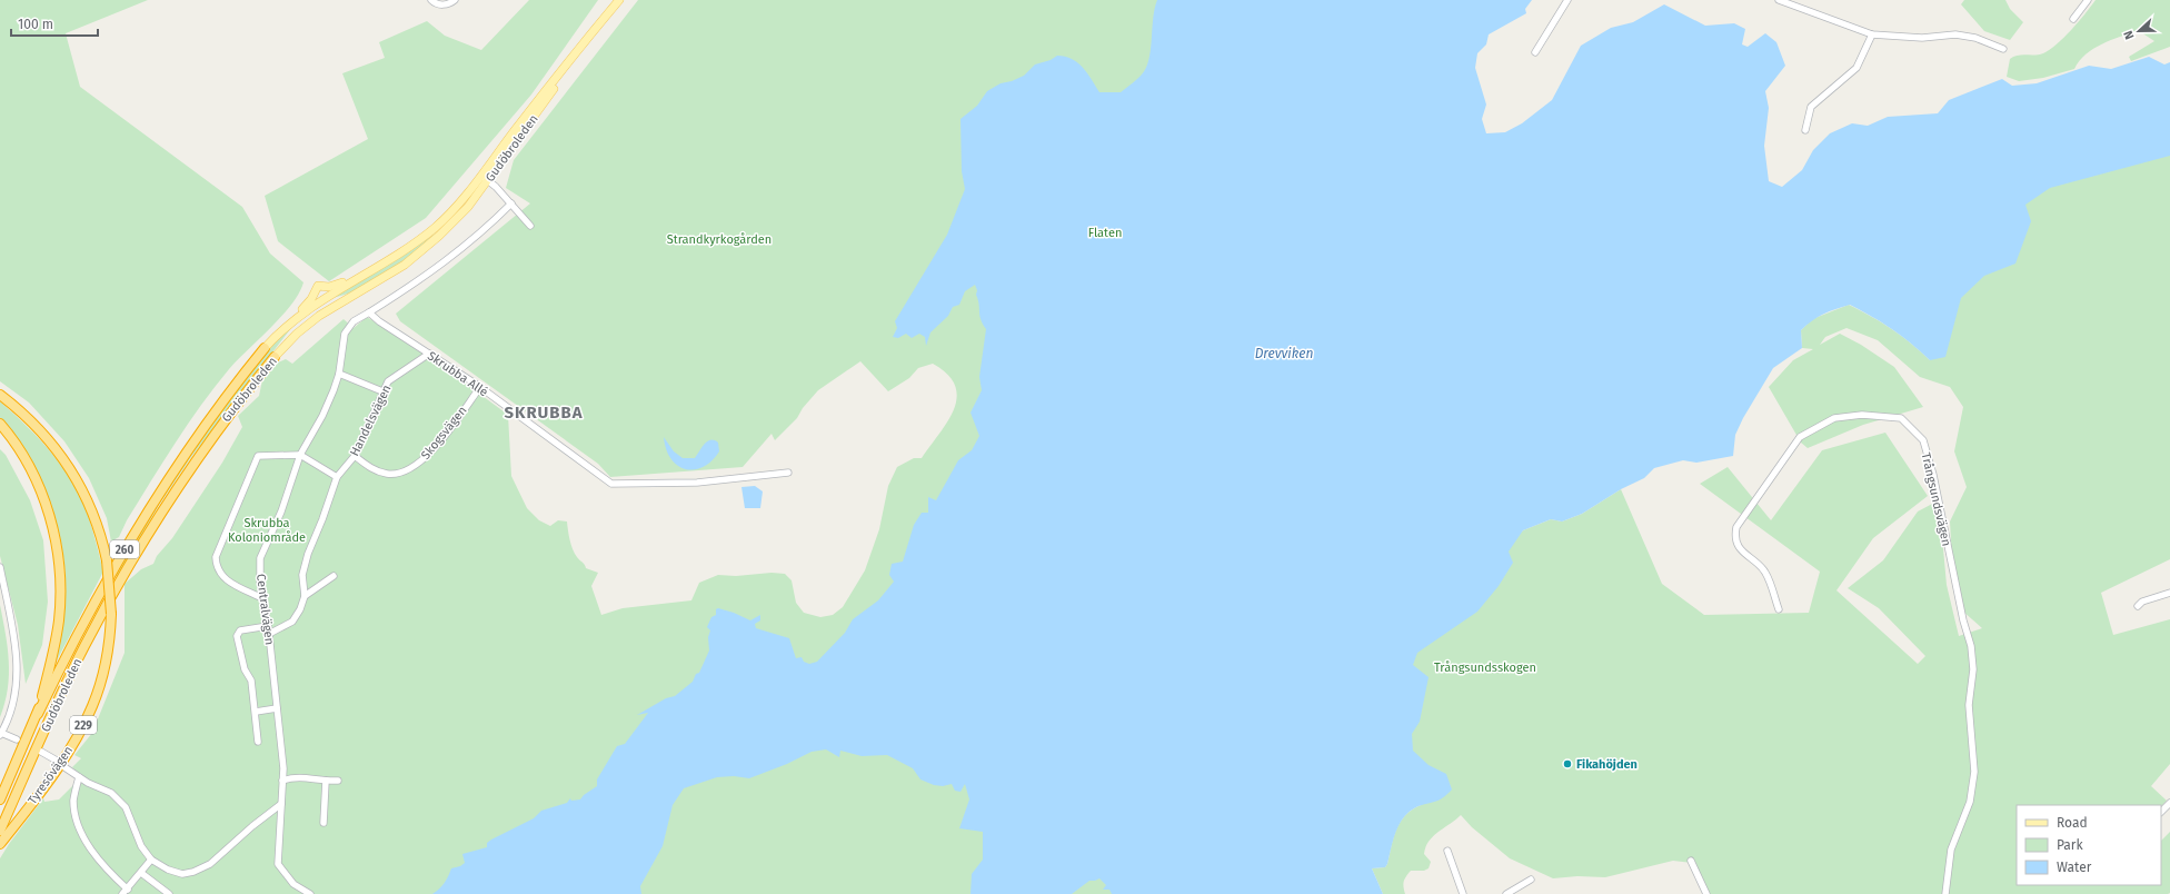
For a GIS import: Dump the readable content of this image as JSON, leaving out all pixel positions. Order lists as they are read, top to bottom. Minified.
{"streets":{"highway":["Gudöbroleden","260","229","Tyresövägen"],"street":["Skrubba Allé","Handelsvägen","Skogsvägen","Trångsundsvägen","Centralvägen"]},"crossings":[["Skrubba Allé","Handelsvägen"],["Skrubba Allé","Skogsvägen"],["Skrubba Allé","Centralvägen"],["Handelsvägen","Skogsvägen"]],"districts":["SKRUBBA"],"water":["Drevviken"],"parks":["Flaten","Strandkyrkogården","Skrubba Koloniområde","Trångsundsskogen"],"places":["Fikahöjden"],"legend":["Road","Park","Water"],"scale_bar":"100 m","north":"left"}
